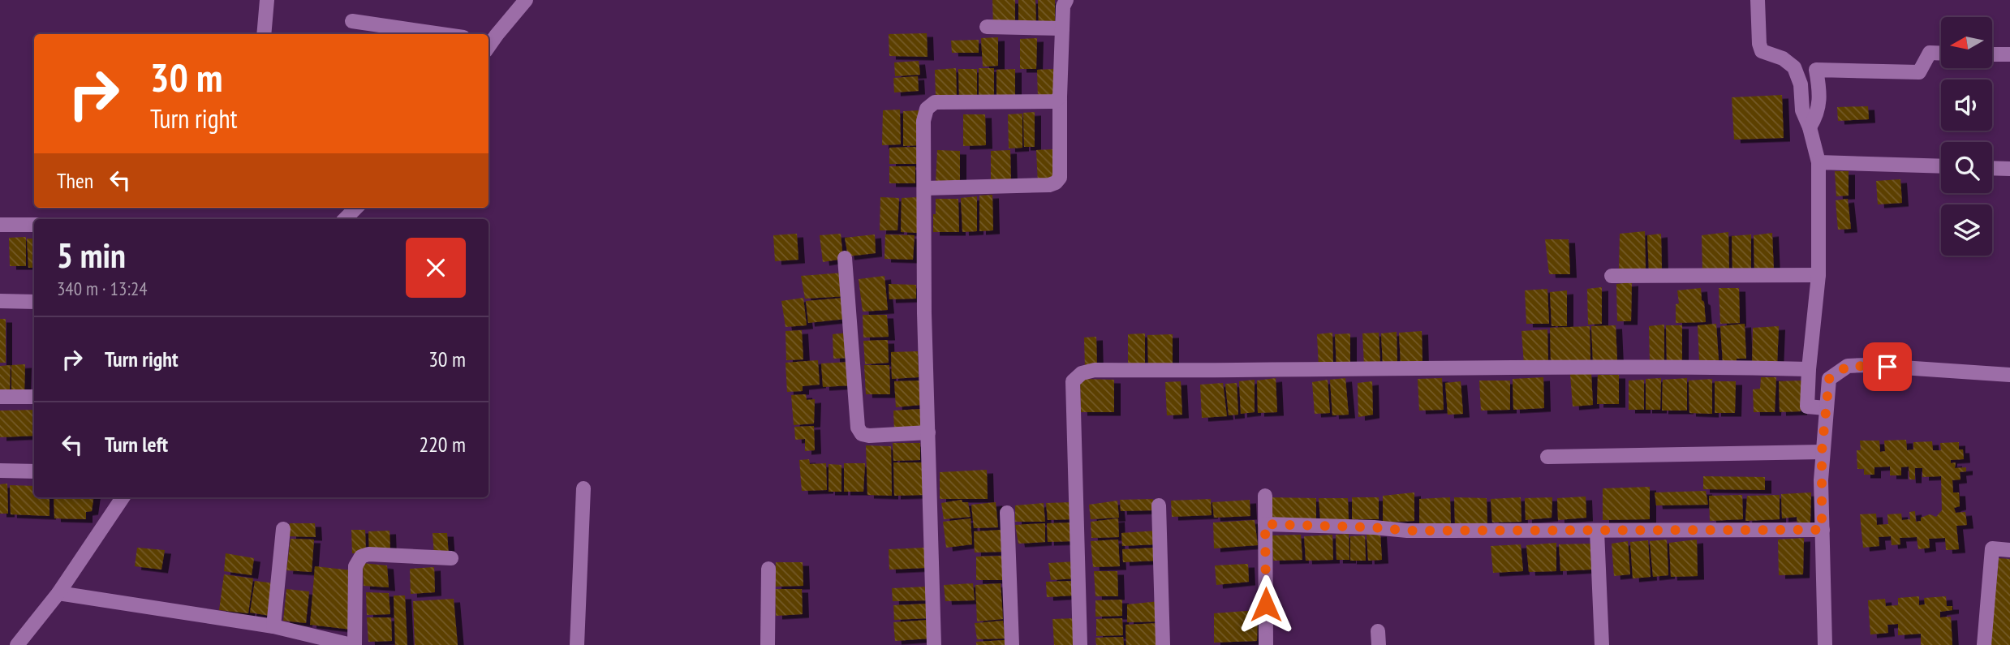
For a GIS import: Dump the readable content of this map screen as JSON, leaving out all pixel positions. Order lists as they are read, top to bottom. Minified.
{"north":"left","page":{"turn":["30 m","Turn right"],"then":"Then","heading":["5 min","340 m · 13:24"],"list":[{"name":"Turn right","value":"30 m"},{"name":"Turn left","value":"220 m"}]}}
